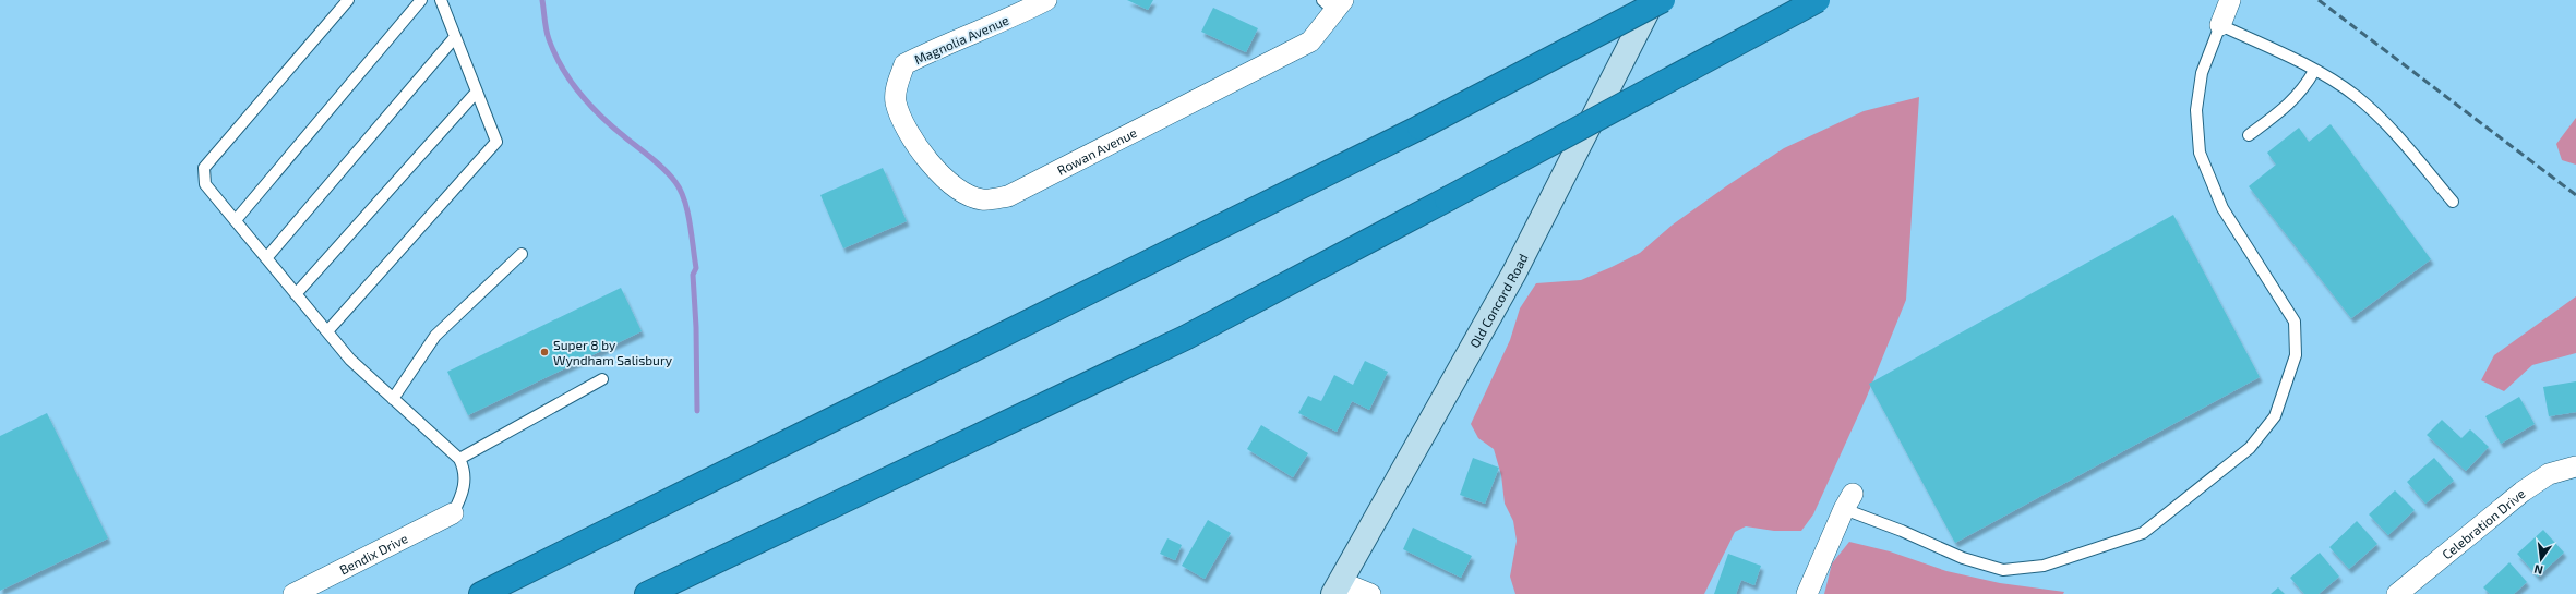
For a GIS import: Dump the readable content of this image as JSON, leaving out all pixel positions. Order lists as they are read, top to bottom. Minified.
{"streets":{"main road":["Old Concord Road"],"street":["Magnolia Avenue","Rowan Avenue","Celebration Drive","Bendix Drive"]},"crossings":[["Magnolia Avenue","Rowan Avenue"]],"places":["Super 8 by Wyndham Salisbury"],"north":"bottom"}
